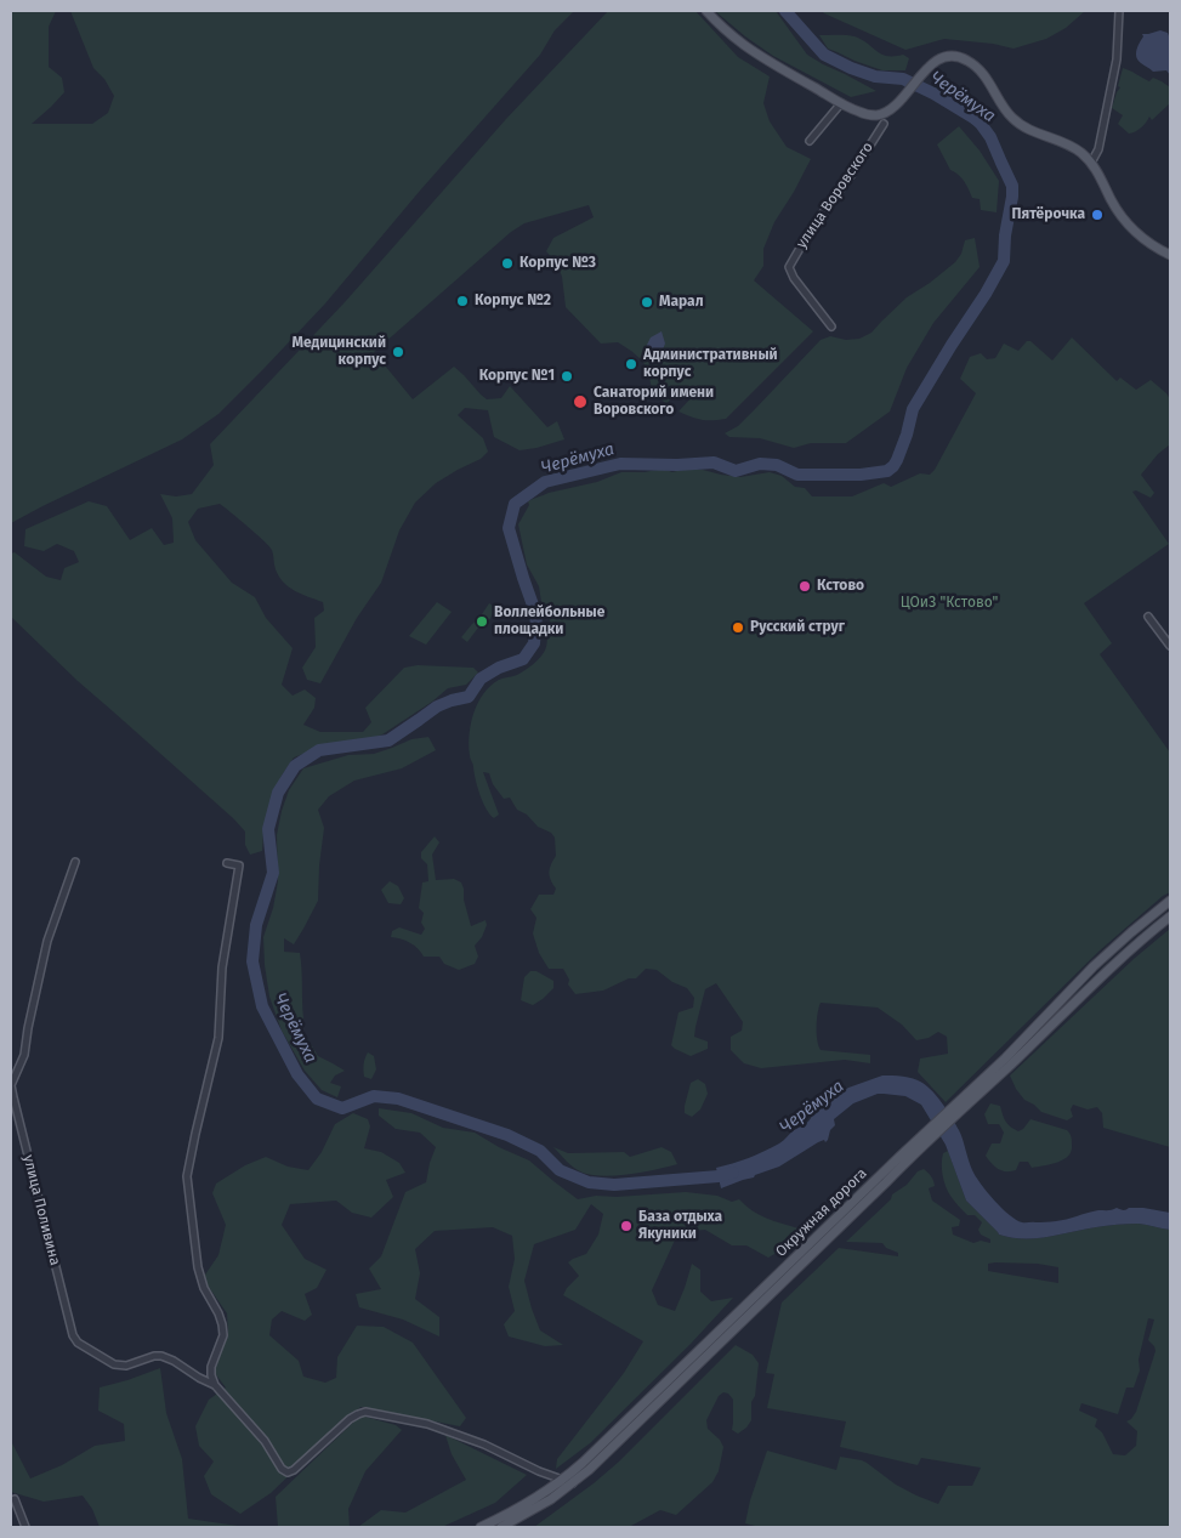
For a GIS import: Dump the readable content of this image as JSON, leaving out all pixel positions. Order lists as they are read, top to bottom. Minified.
{"streets":{"main road":["Окружная дорога"],"street":["улица Воровского","улица Поливина"]},"water":["Черёмуха"],"parks":["ЦОиЗ \"Кстово\""],"places":["Пятёрочка","Корпус №3","Корпус №2","Марал","Медицинский корпус","Административный корпус","Корпус №1","Санаторий имени Воровского","Кстово","Воллейбольные площадки","Русский струг","База отдыха Якуники"]}
